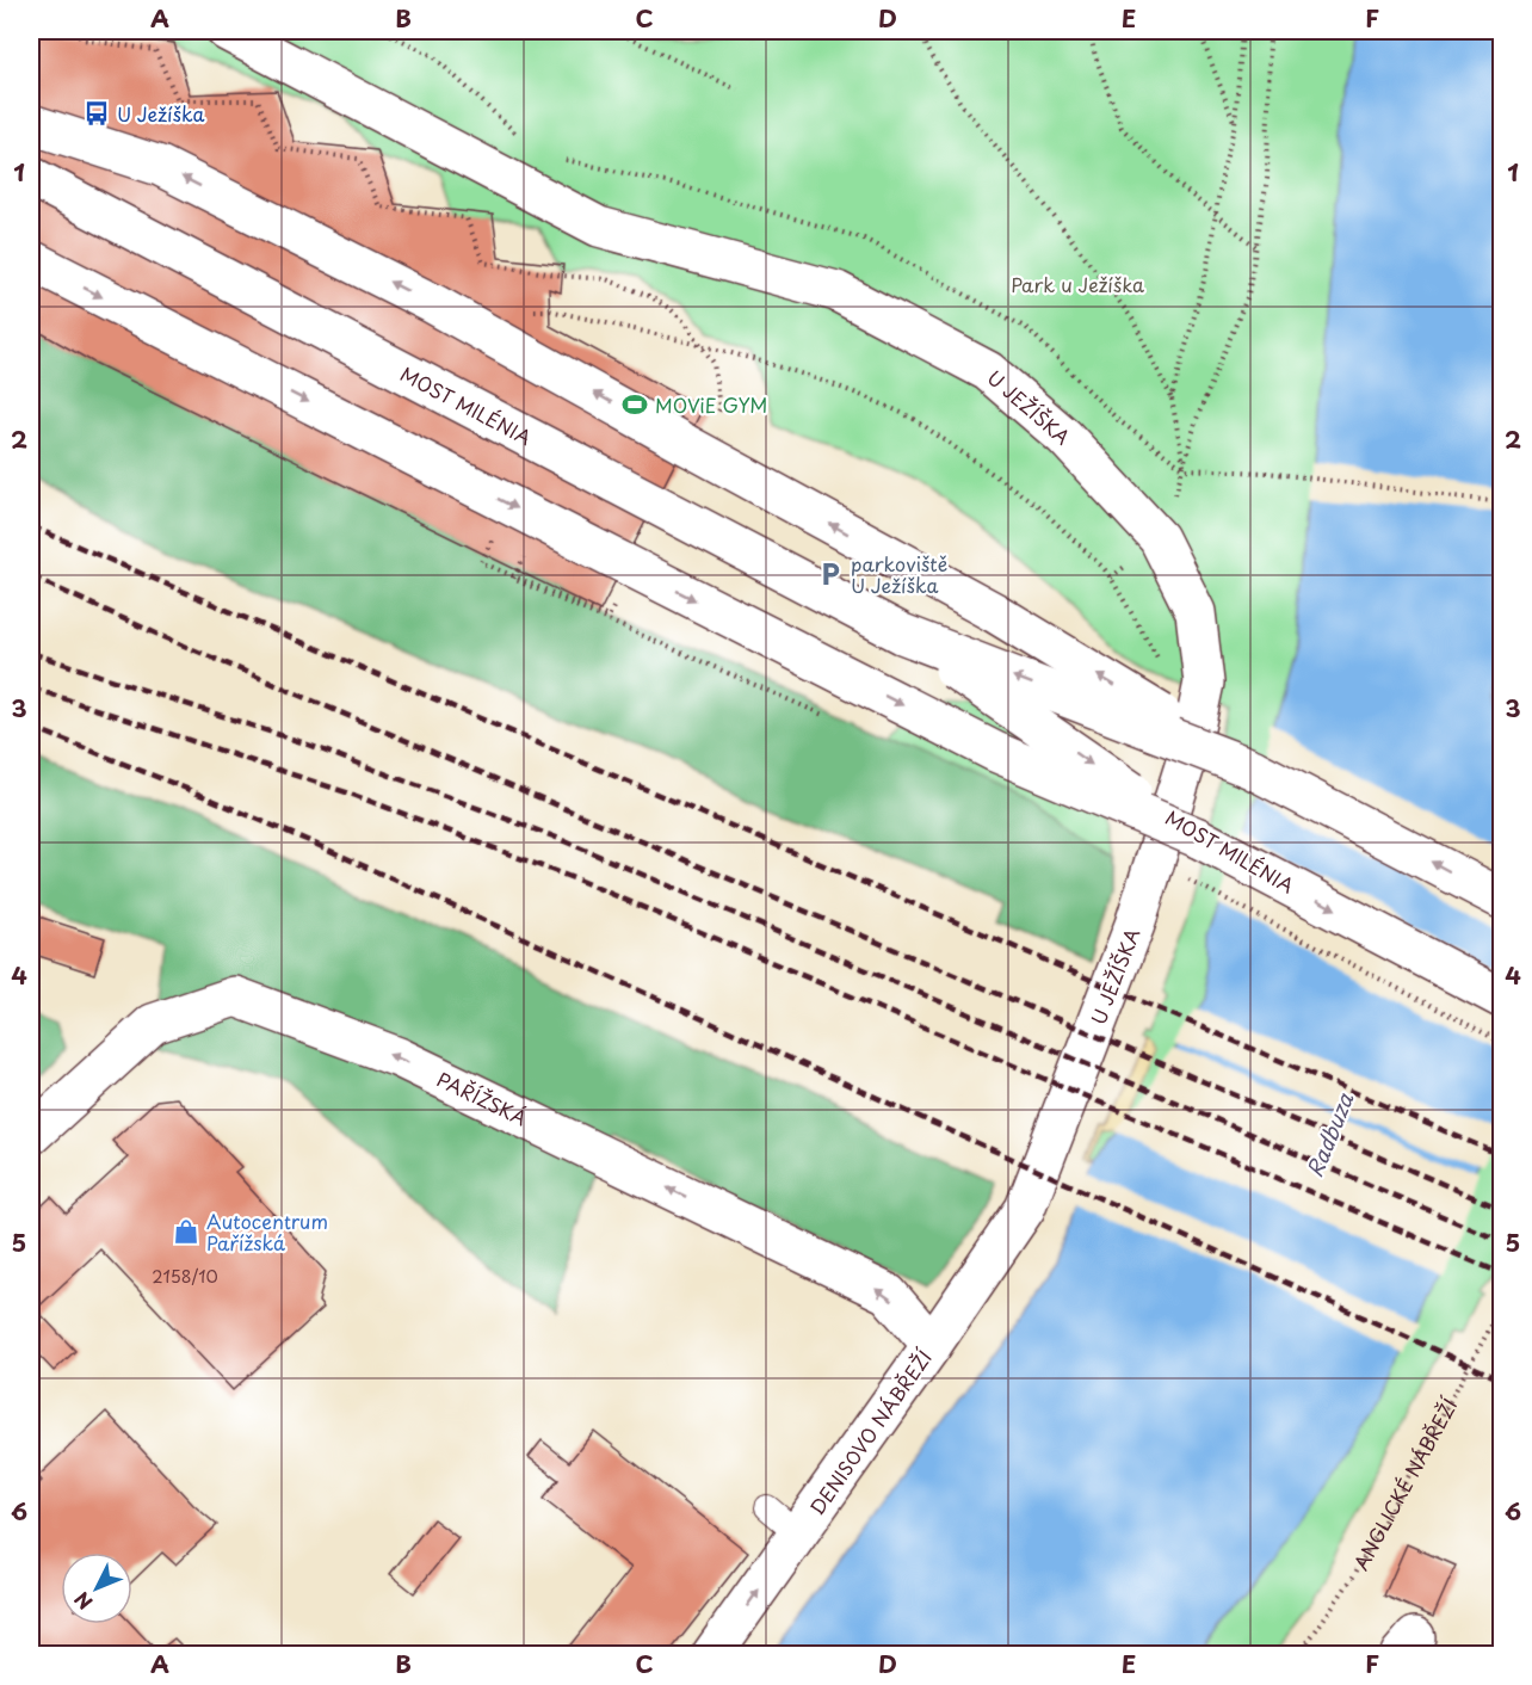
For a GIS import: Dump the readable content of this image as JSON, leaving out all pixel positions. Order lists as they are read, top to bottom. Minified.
{"streets":{"main road":["MOST MILÉNIA","U JEŽÍŠKA","PAŘÍŽSKÁ","DENISOVO NÁBŘEŽÍ"],"path":["ANGLICKÉ NÁBŘEŽÍ"]},"crossings":[["U JEŽÍŠKA","DENISOVO NÁBŘEŽÍ"],["PAŘÍŽSKÁ","DENISOVO NÁBŘEŽÍ"]],"one_way":["PAŘÍŽSKÁ"],"water":["Radbuza"],"parks":["Park u Ježíška"],"places":{"bus stop":["U Ježíška"],"sports":["MOViE GYM"],"parking":["parkoviště U Ježíška"],"shop":["Autocentrum Pařížská"]},"house_numbers":["2158/10"],"north":"bottom left","grid":{"columns":["A","B","C","D","E","F"],"rows":["1","2","3","4","5","6"]}}
